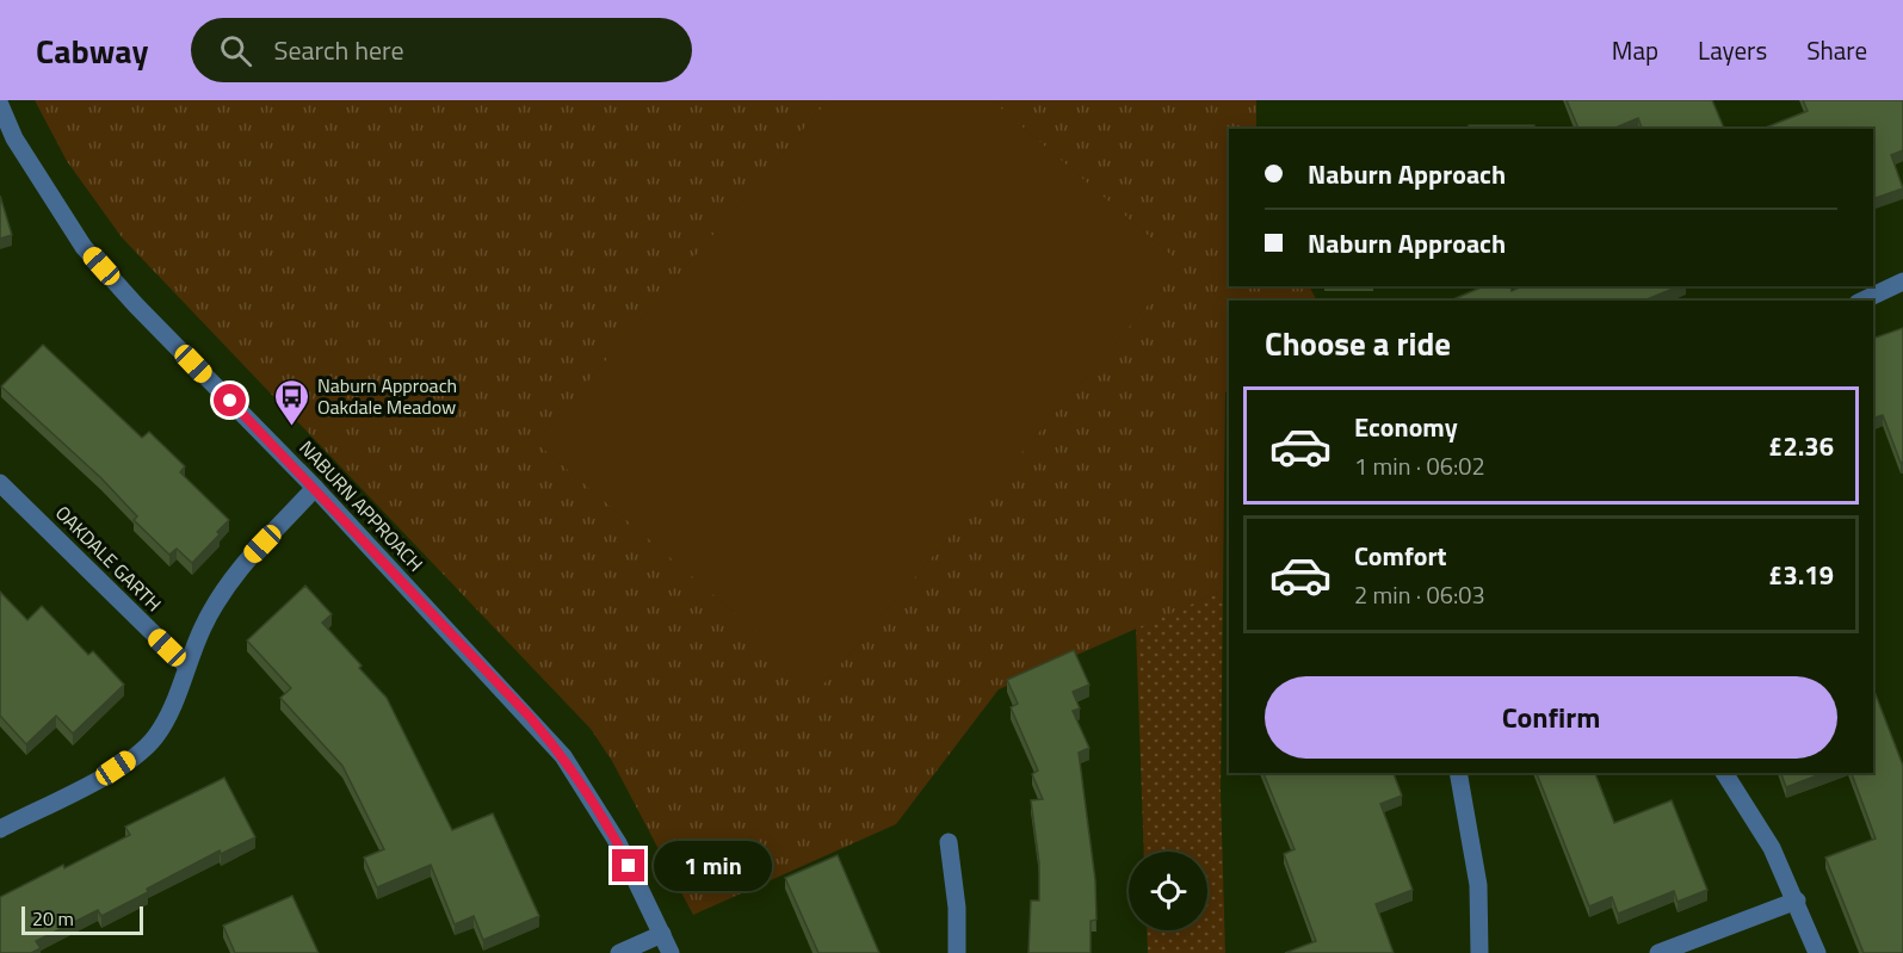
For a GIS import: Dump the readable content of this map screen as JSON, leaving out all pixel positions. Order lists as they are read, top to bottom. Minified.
{"streets":{"street":["NABURN APPROACH","OAKDALE GARTH"]},"places":{"bus stop":["Naburn Approach Oakdale Meadow"]},"scale_bar":"20 m","page":{"header":"Cabway","search":"Search here","nav":["Map","Layers","Share"],"banner":["Naburn Approach","Naburn Approach"],"heading":"Choose a ride","list":[{"name":"Economy","note":"1 min · 06:02","value":"£2.36"},{"name":"Comfort","note":"2 min · 06:03","value":"£3.19"}],"buttons":"Confirm","bubble":"1 min","scale":"20 m"}}
